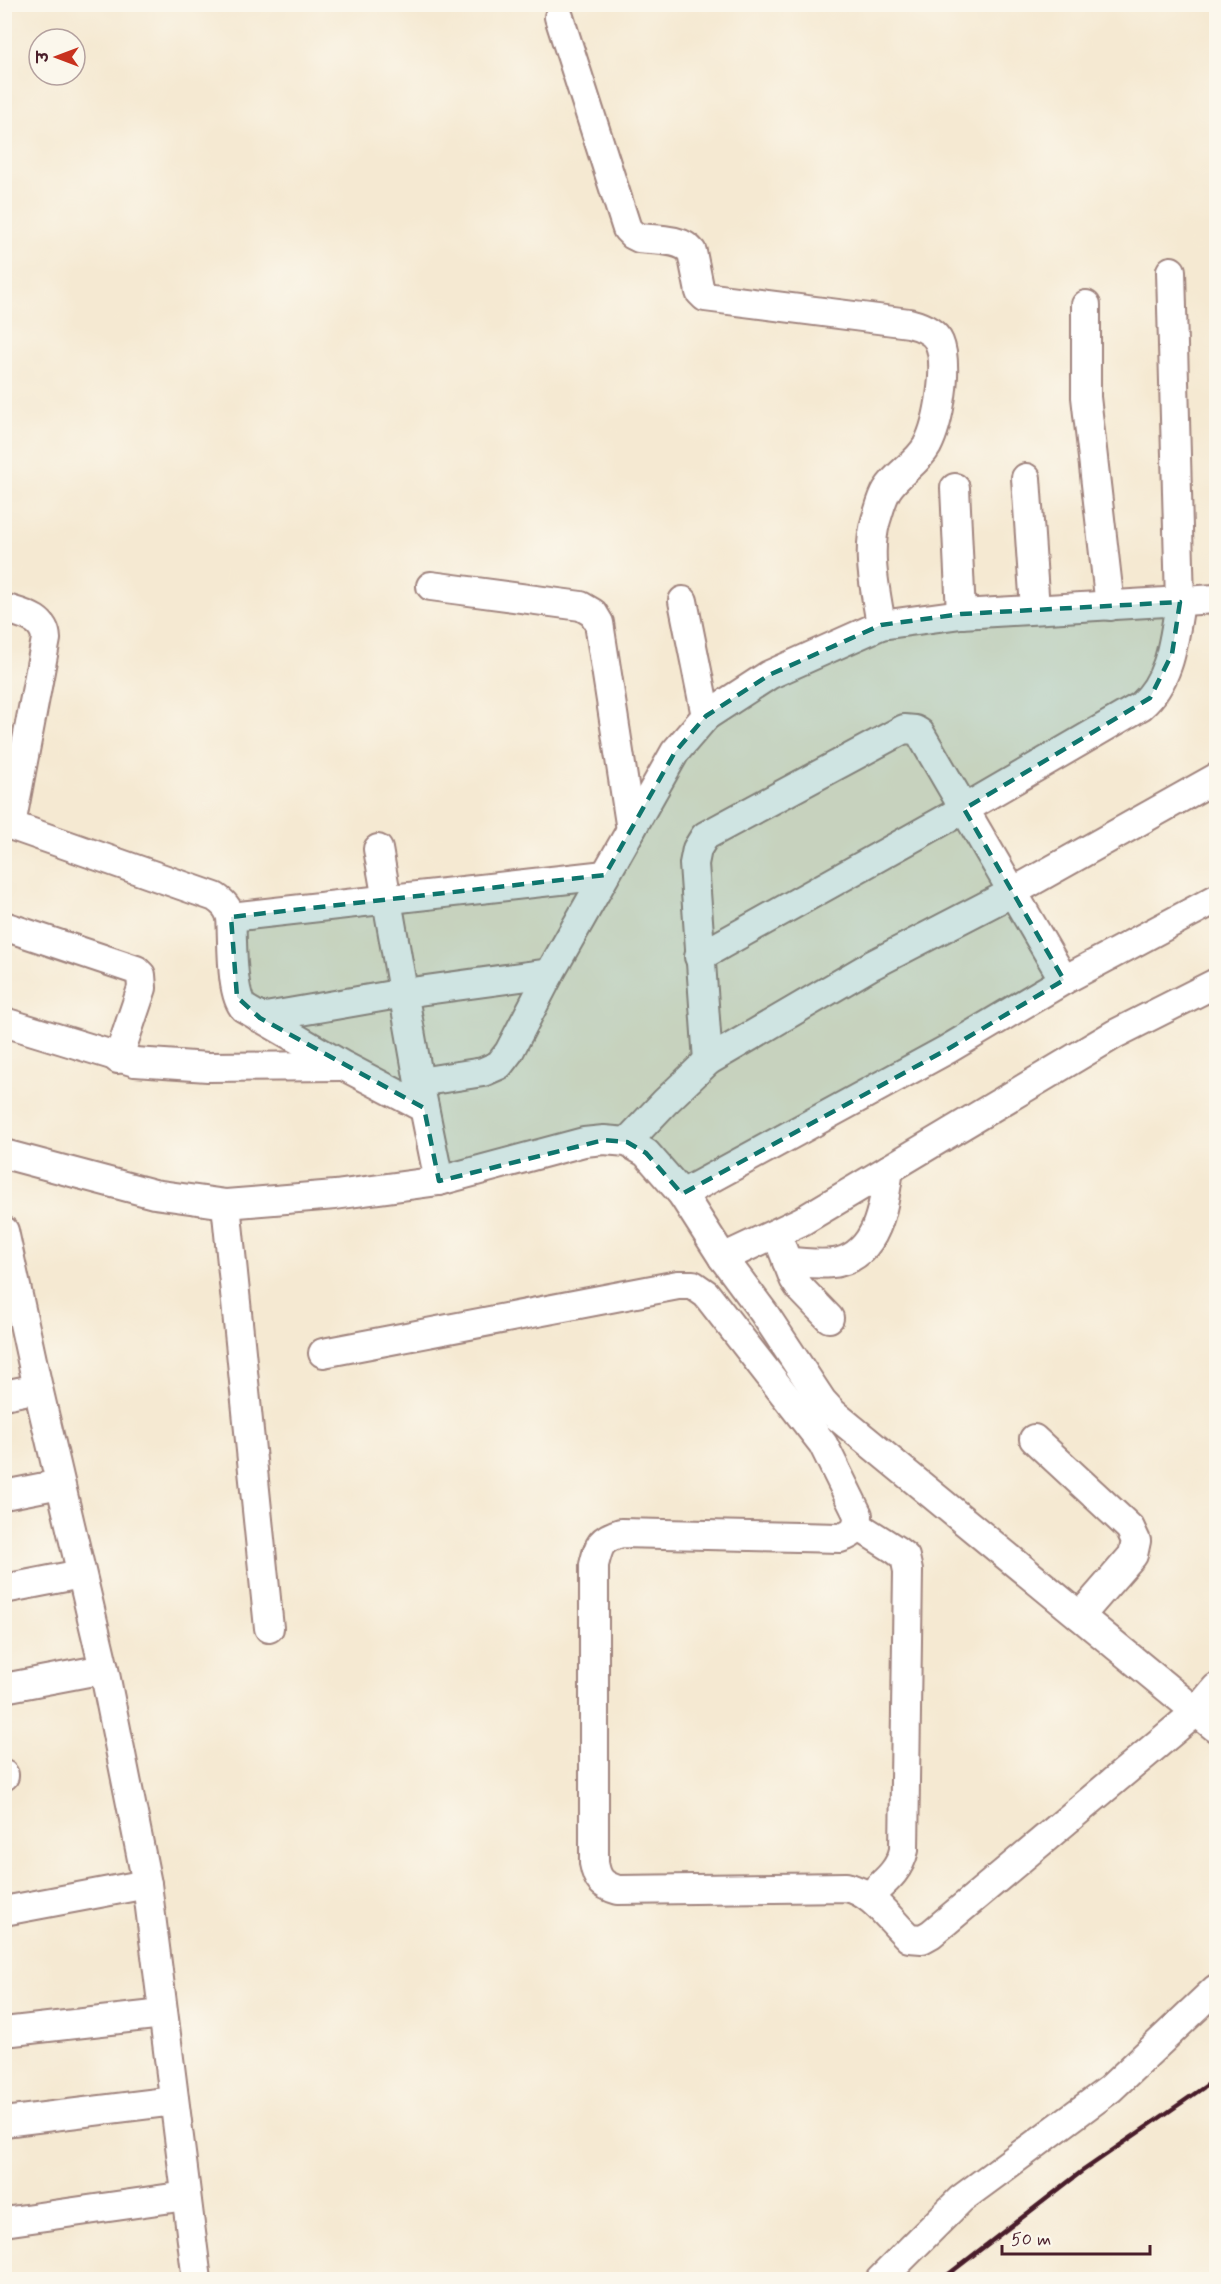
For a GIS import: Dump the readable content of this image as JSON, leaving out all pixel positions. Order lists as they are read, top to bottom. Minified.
{"scale_bar":"50 m","north":"left"}
